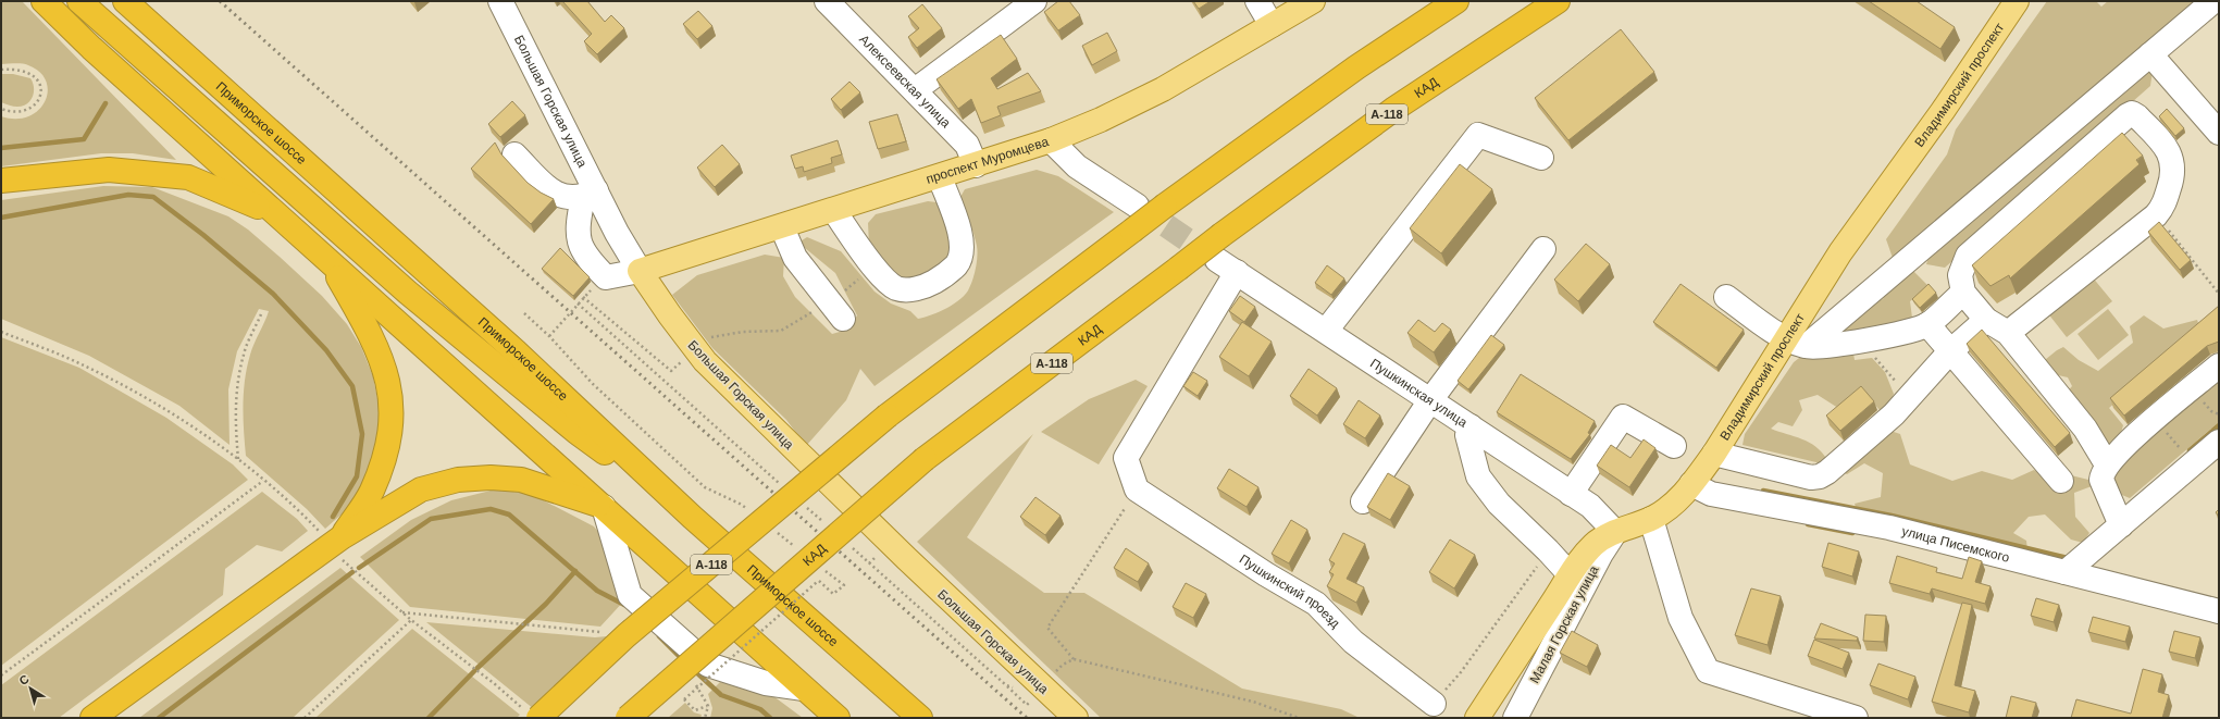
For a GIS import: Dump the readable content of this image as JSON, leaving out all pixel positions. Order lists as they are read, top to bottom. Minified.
{"streets":{"highway":["КАД","А-118","Приморское шоссе"],"main road":["Владимирский проспект","Большая Горская улица","проспект Муромцева"],"street":["Алексеевская улица","Пушкинская улица","улица Писемского","Пушкинский проезд","Малая Горская улица"]},"crossings":[["Алексеевская улица","проспект Муромцева"],["Владимирский проспект","Пушкинская улица"],["Владимирский проспект","улица Писемского"],["Владимирский проспект","Малая Горская улица"],["Большая Горская улица","проспект Муромцева"],["Пушкинская улица","Пушкинский проезд"],["Пушкинская улица","Малая Горская улица"]],"north":"top left"}
